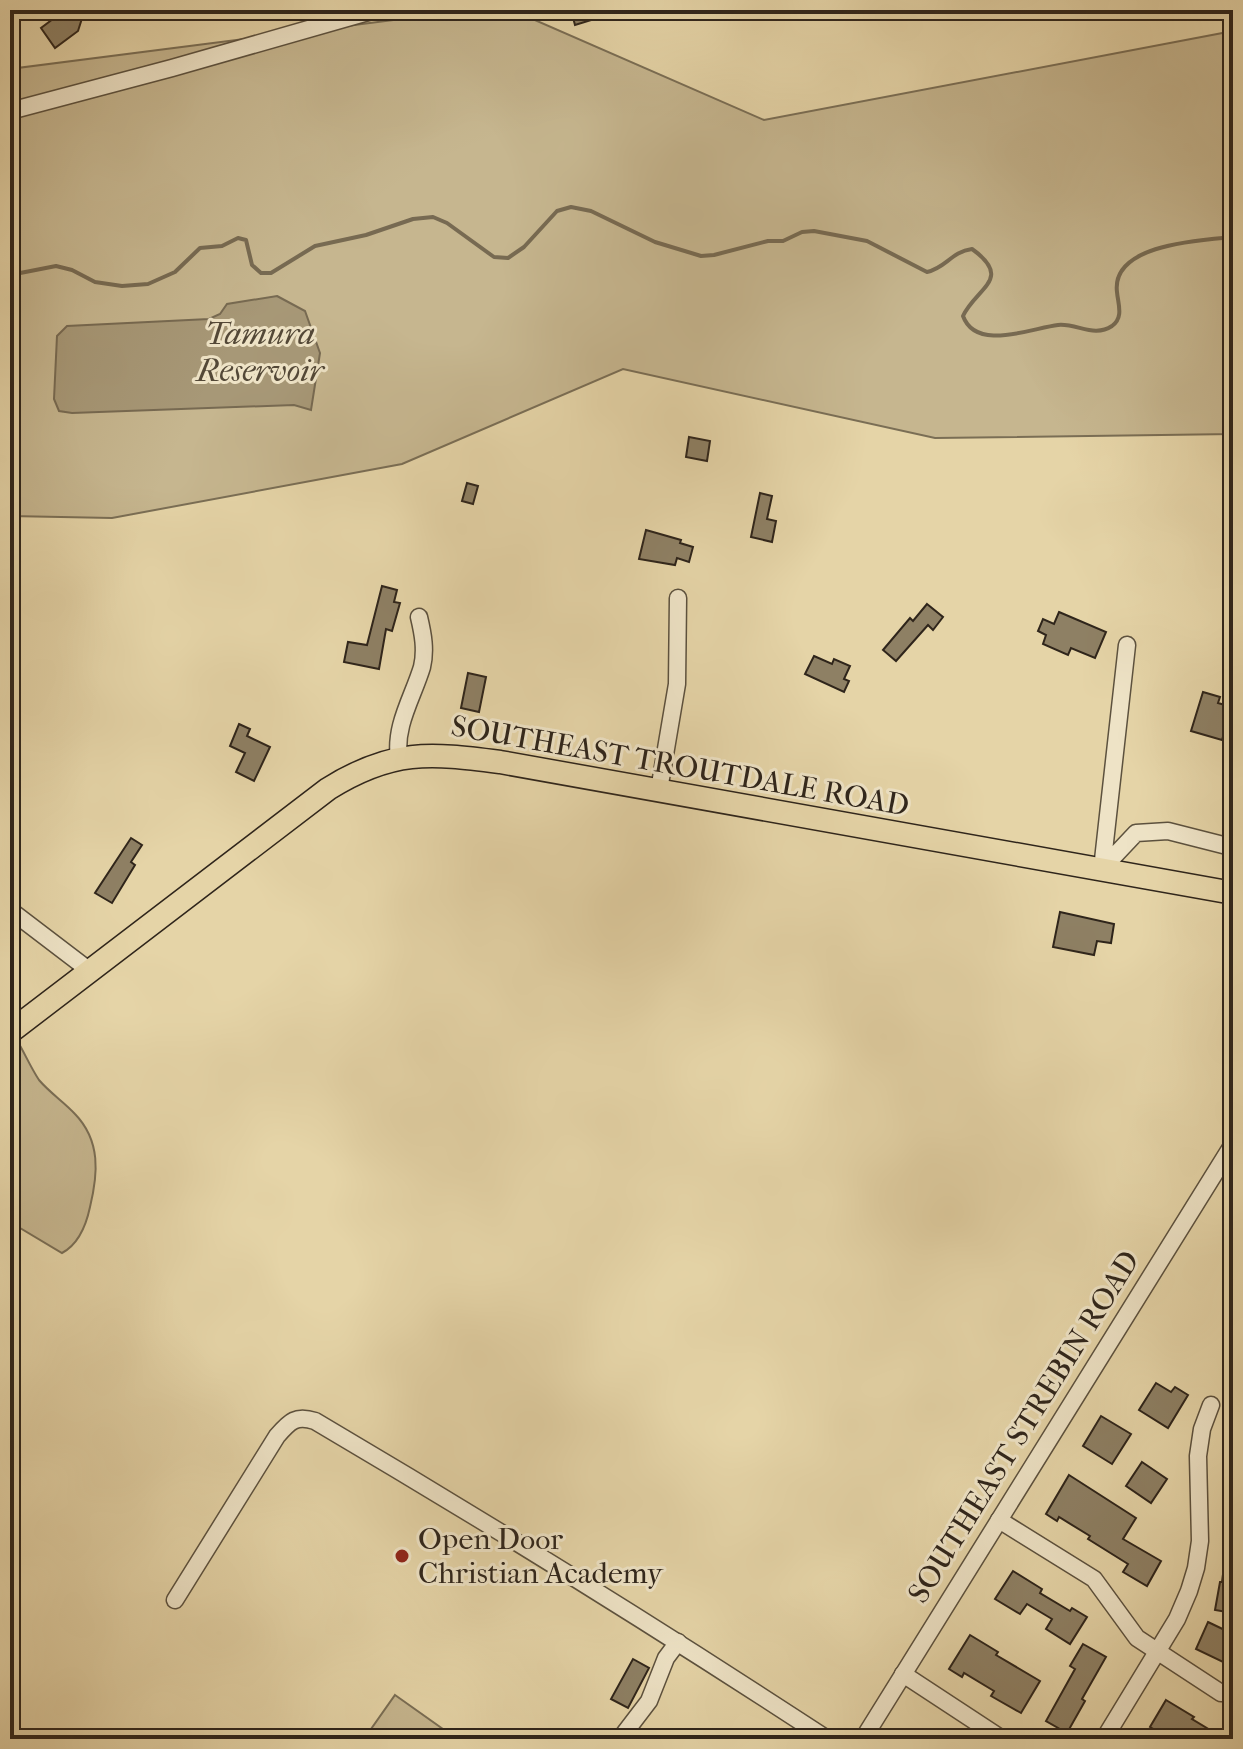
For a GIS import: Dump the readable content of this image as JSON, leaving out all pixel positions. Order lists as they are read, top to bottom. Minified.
{"streets":{"main road":["SOUTHEAST TROUTDALE ROAD"],"street":["SOUTHEAST STREBIN ROAD"]},"water":["Tamura Reservoir"],"places":["Open Door Christian Academy"]}
